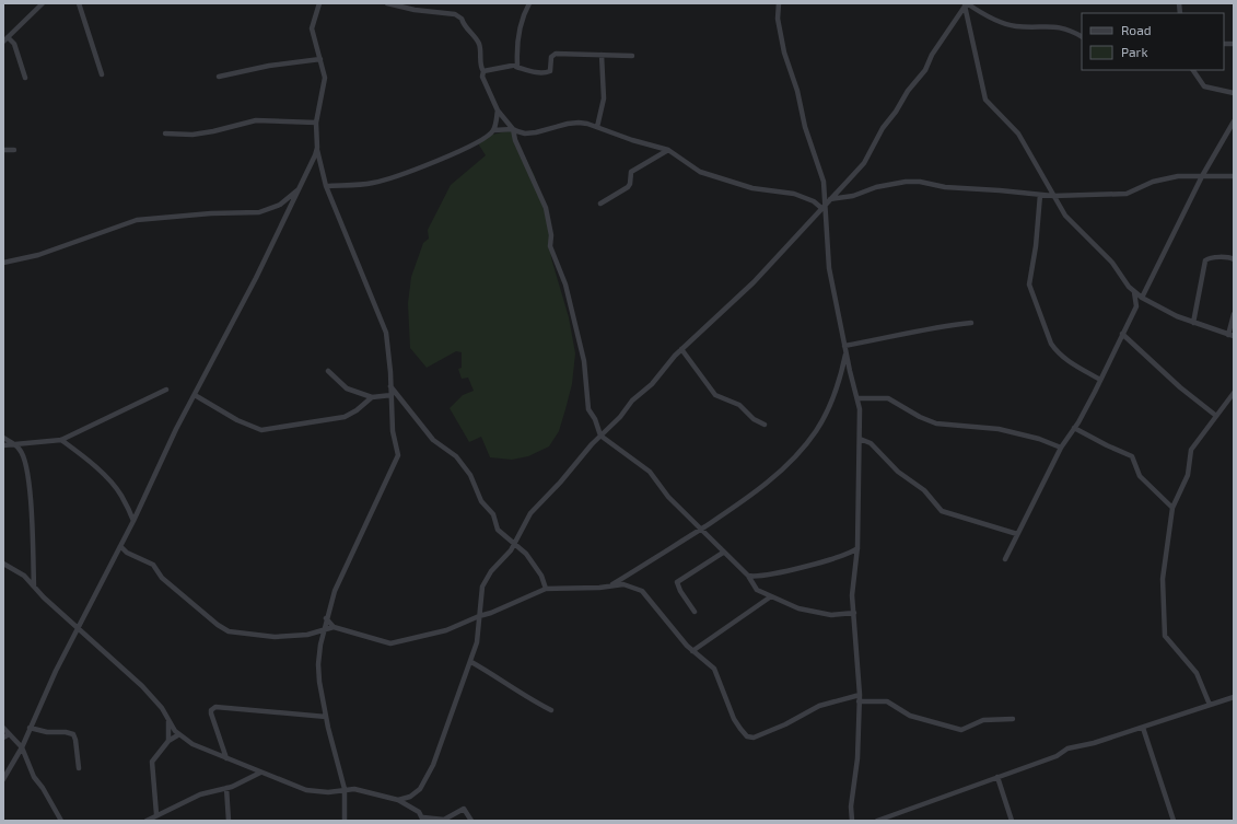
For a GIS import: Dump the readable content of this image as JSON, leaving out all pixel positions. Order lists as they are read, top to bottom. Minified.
{"legend":["Road","Park"]}
